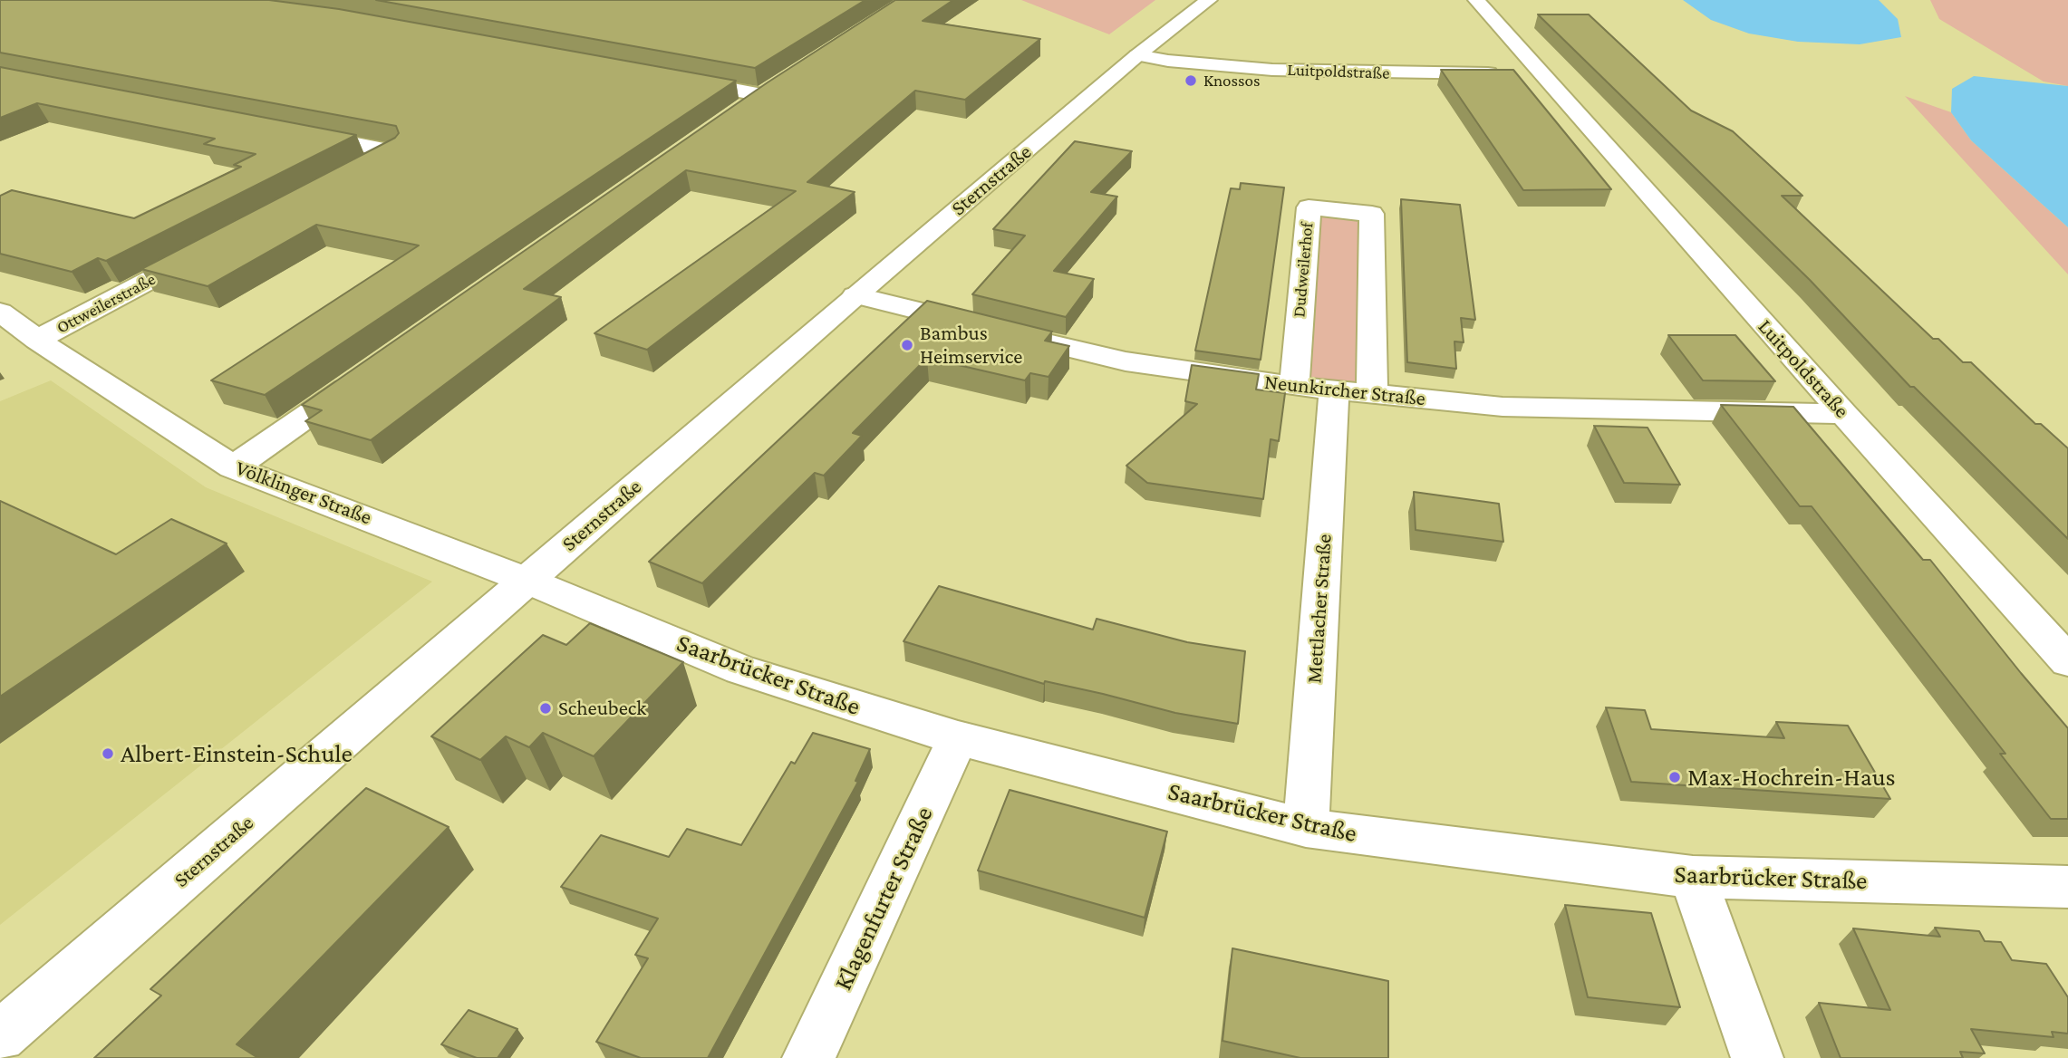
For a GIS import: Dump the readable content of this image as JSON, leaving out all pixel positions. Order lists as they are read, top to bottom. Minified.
{"streets":{"street":["Luitpoldstraße","Sternstraße","Dudweilerhof","Ottweilerstraße","Neunkircher Straße","Völklinger Straße","Mettlacher Straße","Saarbrücker Straße","Klagenfurter Straße"]},"crossings":[["Luitpoldstraße","Sternstraße"],["Luitpoldstraße","Neunkircher Straße"],["Sternstraße","Neunkircher Straße"],["Sternstraße","Völklinger Straße"],["Sternstraße","Saarbrücker Straße"],["Dudweilerhof","Neunkircher Straße"],["Ottweilerstraße","Völklinger Straße"],["Neunkircher Straße","Mettlacher Straße"],["Völklinger Straße","Saarbrücker Straße"],["Mettlacher Straße","Saarbrücker Straße"],["Saarbrücker Straße","Klagenfurter Straße"]],"places":["Knossos","Bambus Heimservice","Scheubeck","Albert-Einstein-Schule","Max-Hochrein-Haus"]}
